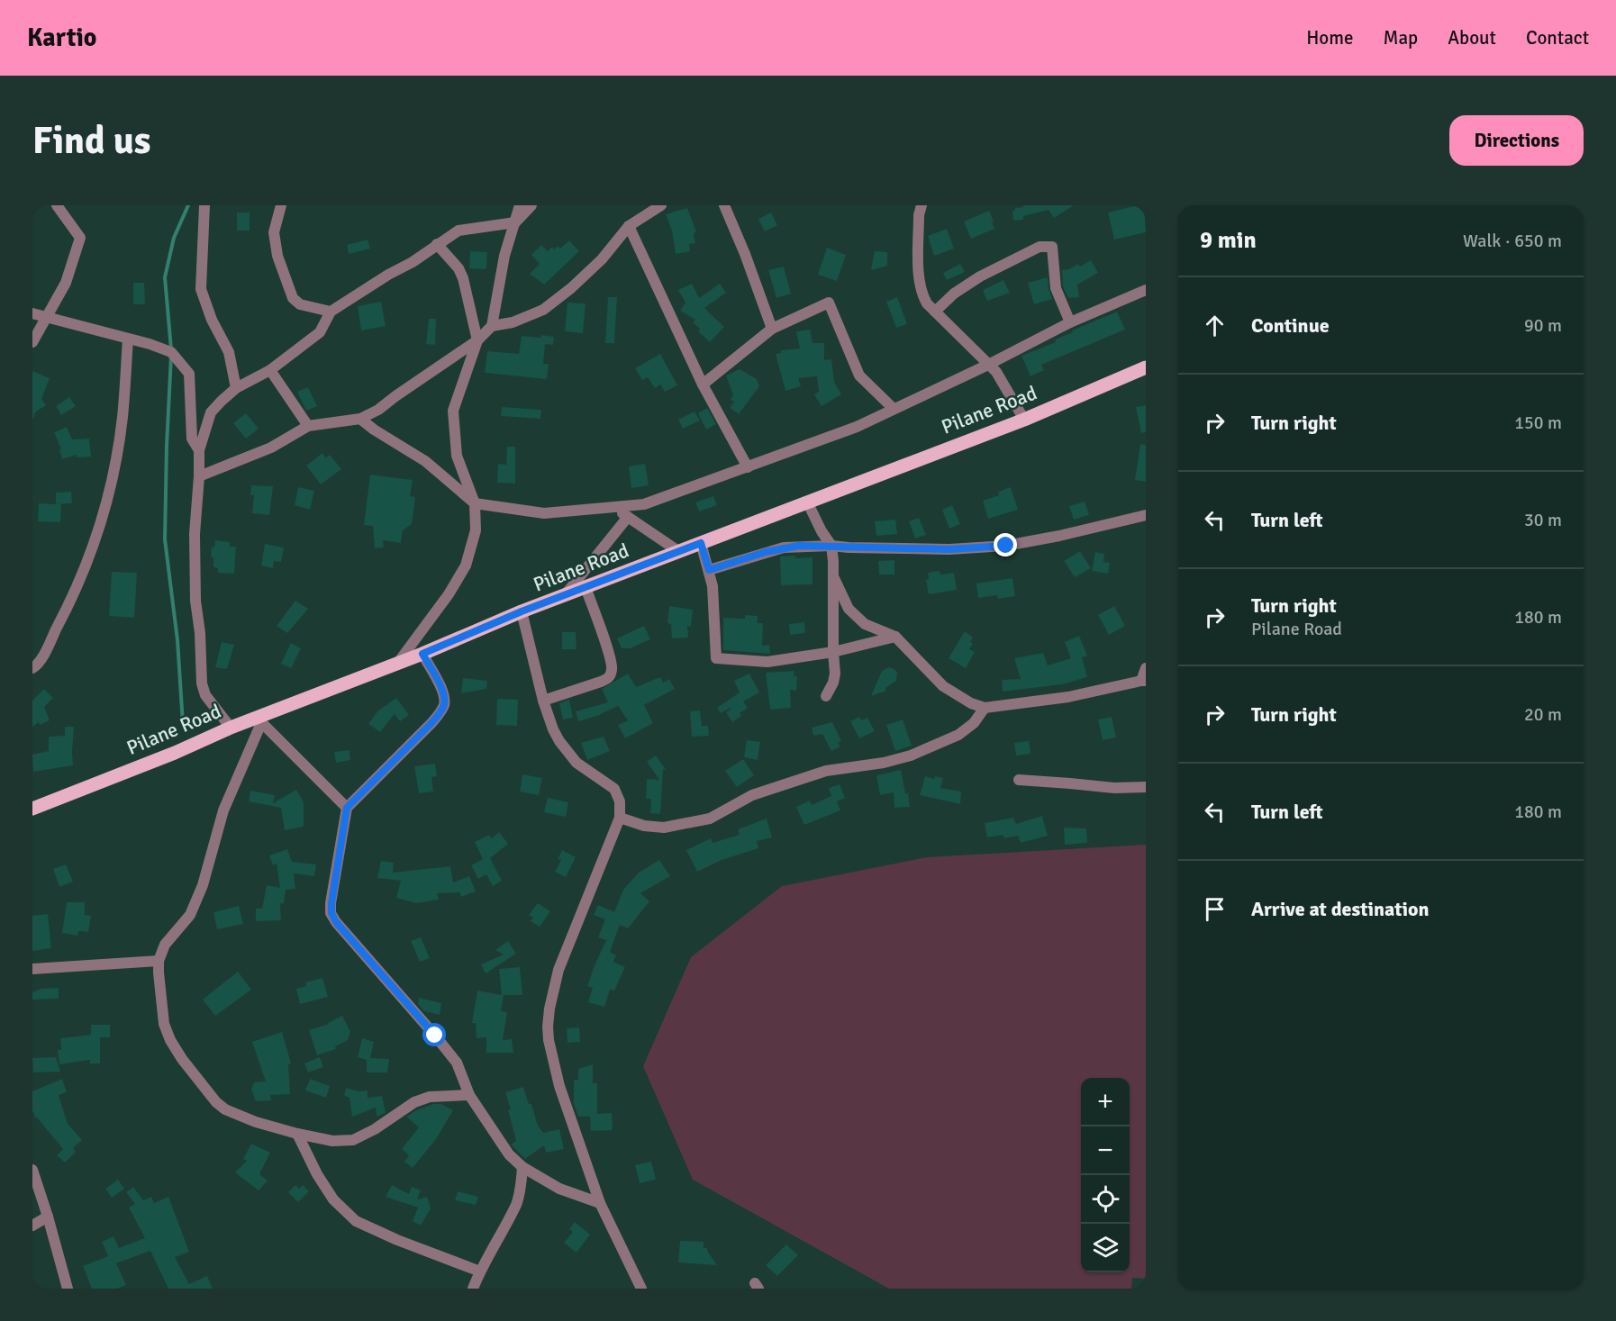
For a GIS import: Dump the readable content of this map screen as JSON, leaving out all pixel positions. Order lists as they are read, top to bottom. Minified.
{"streets":{"main road":["Pilane Road"]},"page":{"header":"Kartio","nav":["Home","Map","About","Contact"],"buttons":"Directions","title":"Find us","heading":["9 min","Walk · 650 m"],"list":[["Continue","90 m"],["Turn right","150 m"],["Turn left","30 m"],["Turn right","Pilane Road","180 m"],["Turn right","20 m"],["Turn left","180 m"],"Arrive at destination"],"map_buttons":["+","−"]}}
